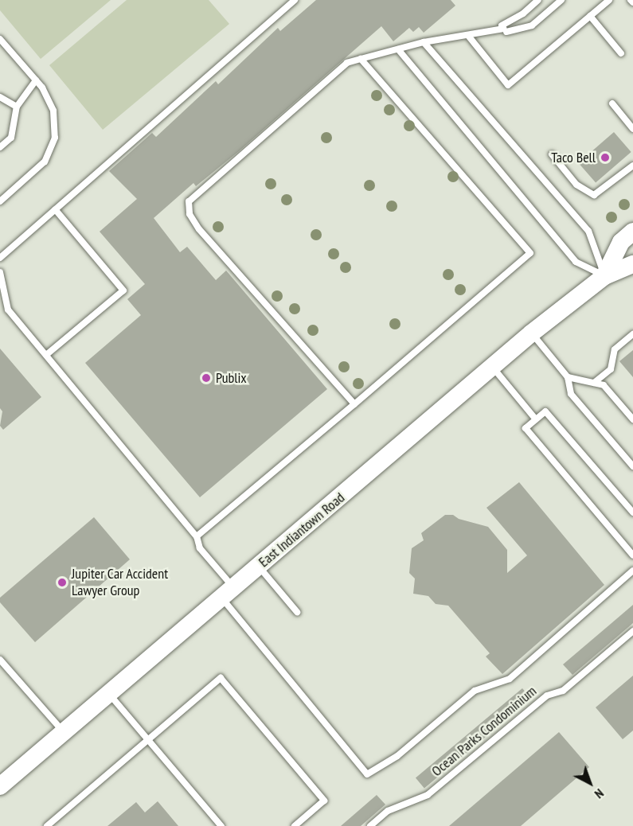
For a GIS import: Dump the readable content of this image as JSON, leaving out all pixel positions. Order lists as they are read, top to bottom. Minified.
{"streets":{"street":["East Indiantown Road"],"lane":["Ocean Parks Condominium"]},"places":["Taco Bell","Publix","Jupiter Car Accident Lawyer Group"],"north":"bottom right"}
